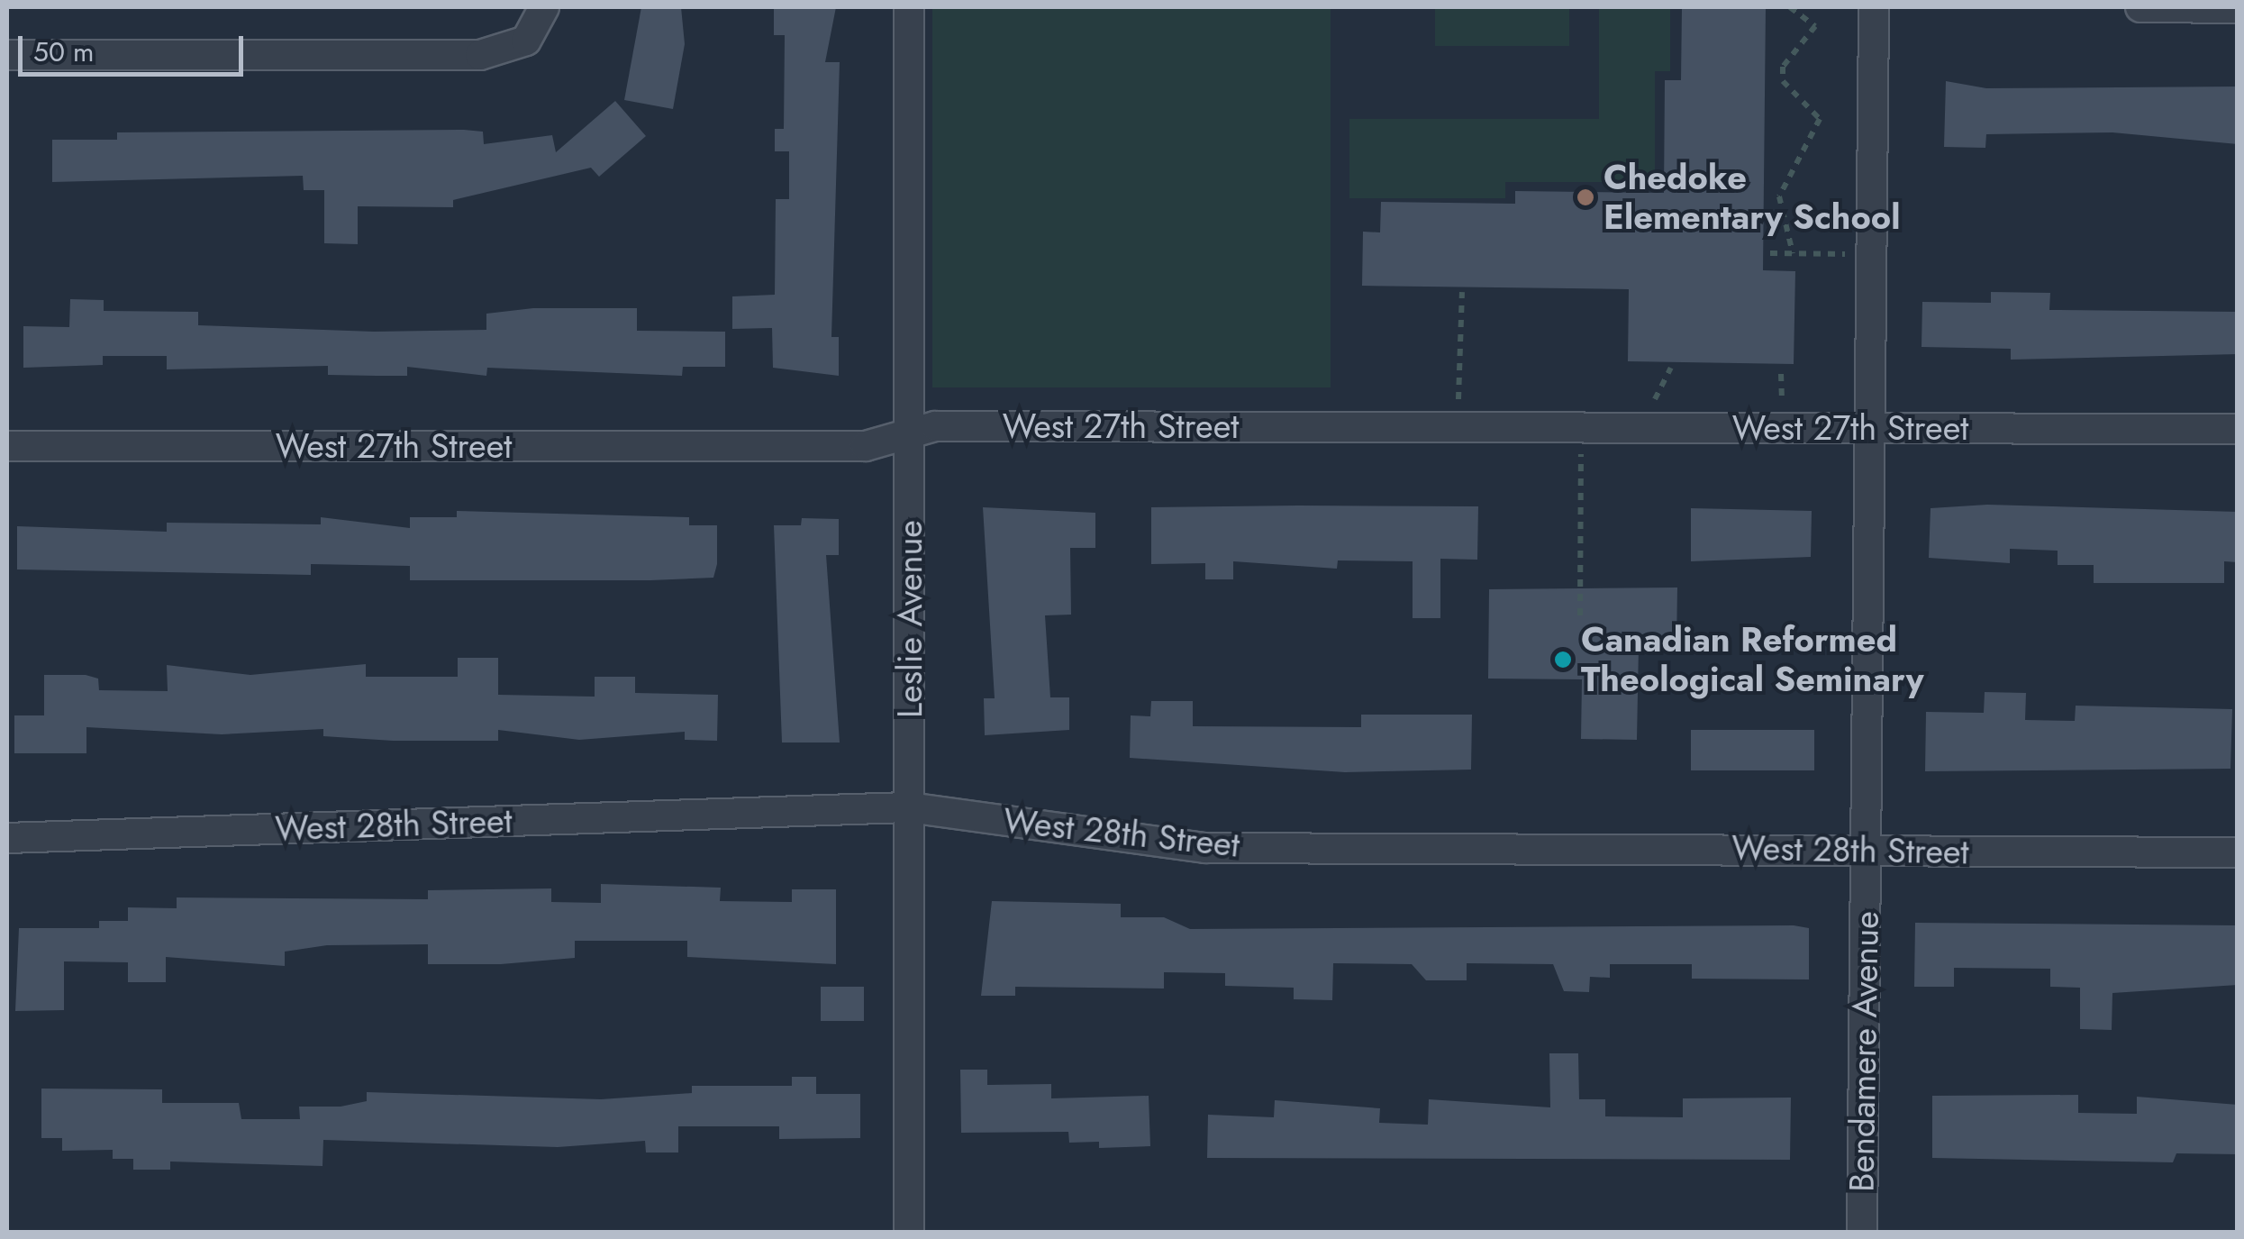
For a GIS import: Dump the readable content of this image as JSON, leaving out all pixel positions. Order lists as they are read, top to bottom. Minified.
{"streets":{"street":["West 27th Street","Leslie Avenue","West 28th Street","Bendamere Avenue"]},"crossings":[["West 27th Street","Leslie Avenue"],["West 27th Street","Bendamere Avenue"],["Leslie Avenue","West 28th Street"],["West 28th Street","Bendamere Avenue"]],"places":["Chedoke Elementary School","Canadian Reformed Theological Seminary"],"scale_bar":"50 m"}
